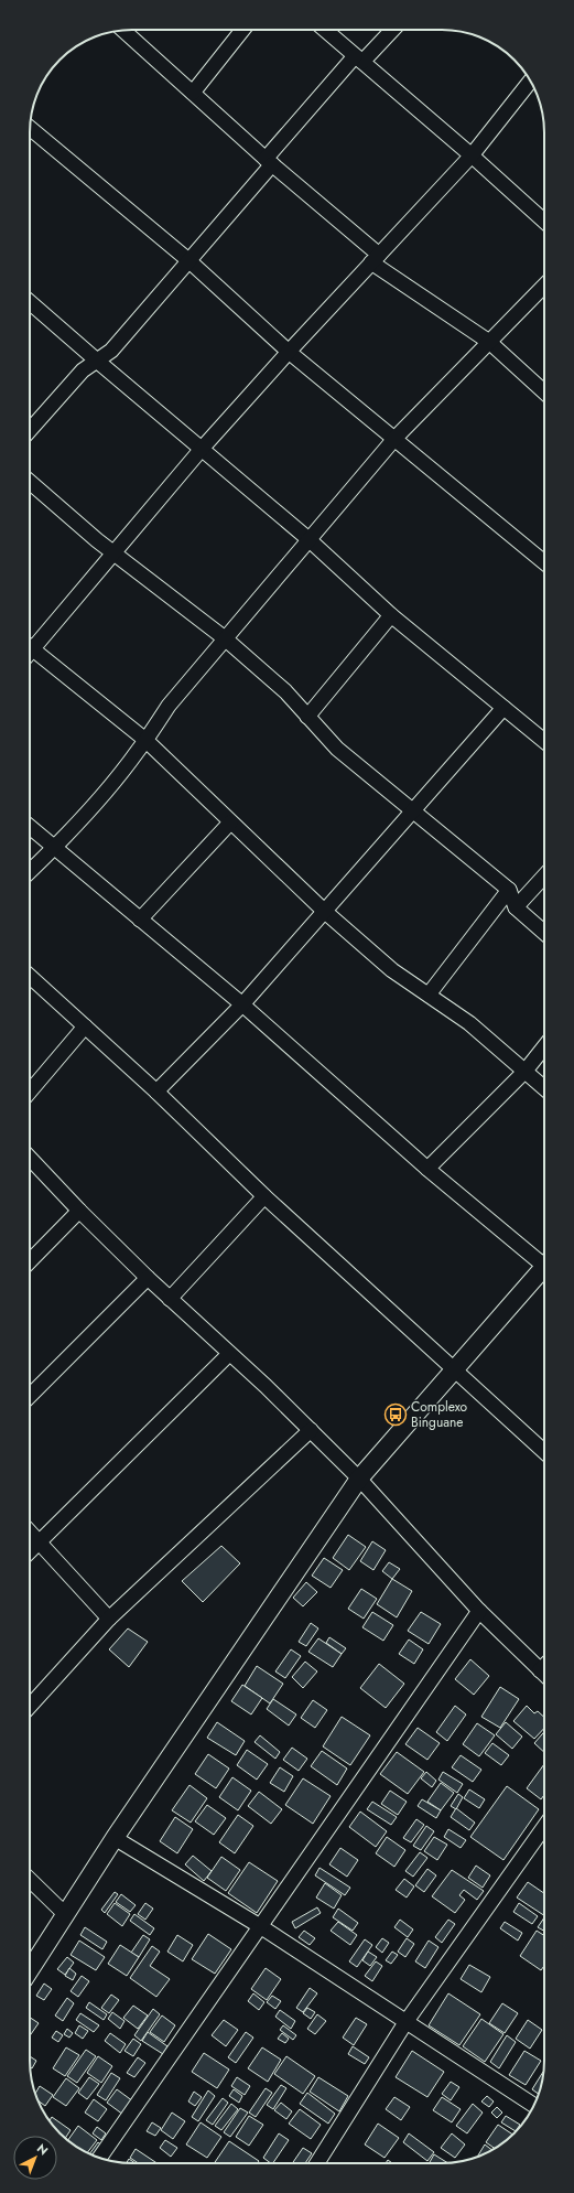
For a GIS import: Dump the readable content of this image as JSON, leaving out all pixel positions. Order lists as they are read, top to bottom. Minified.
{"places":{"bus stop":["Complexo Binguane"]},"north":"top right"}
